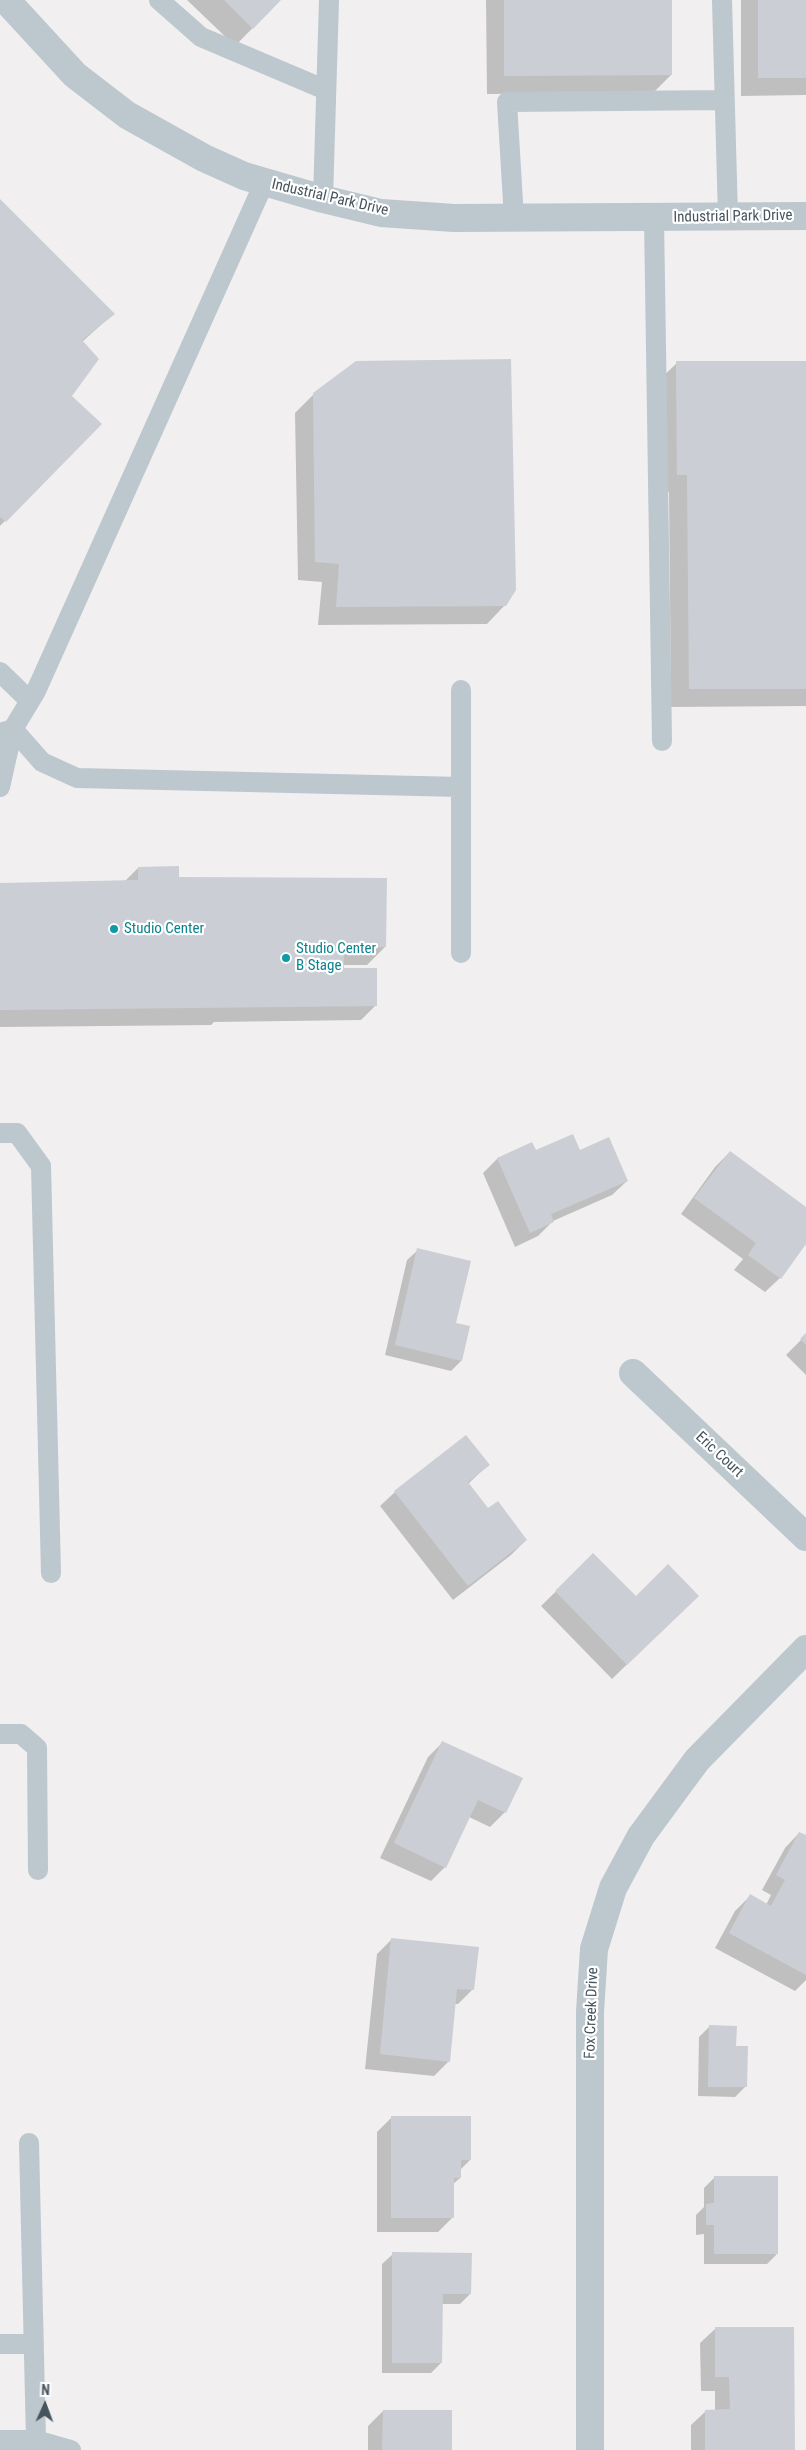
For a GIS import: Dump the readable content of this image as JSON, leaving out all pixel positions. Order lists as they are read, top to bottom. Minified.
{"streets":{"street":["Industrial Park Drive","Eric Court","Fox Creek Drive"]},"places":["Studio Center","Studio Center B Stage"],"north":"top"}
